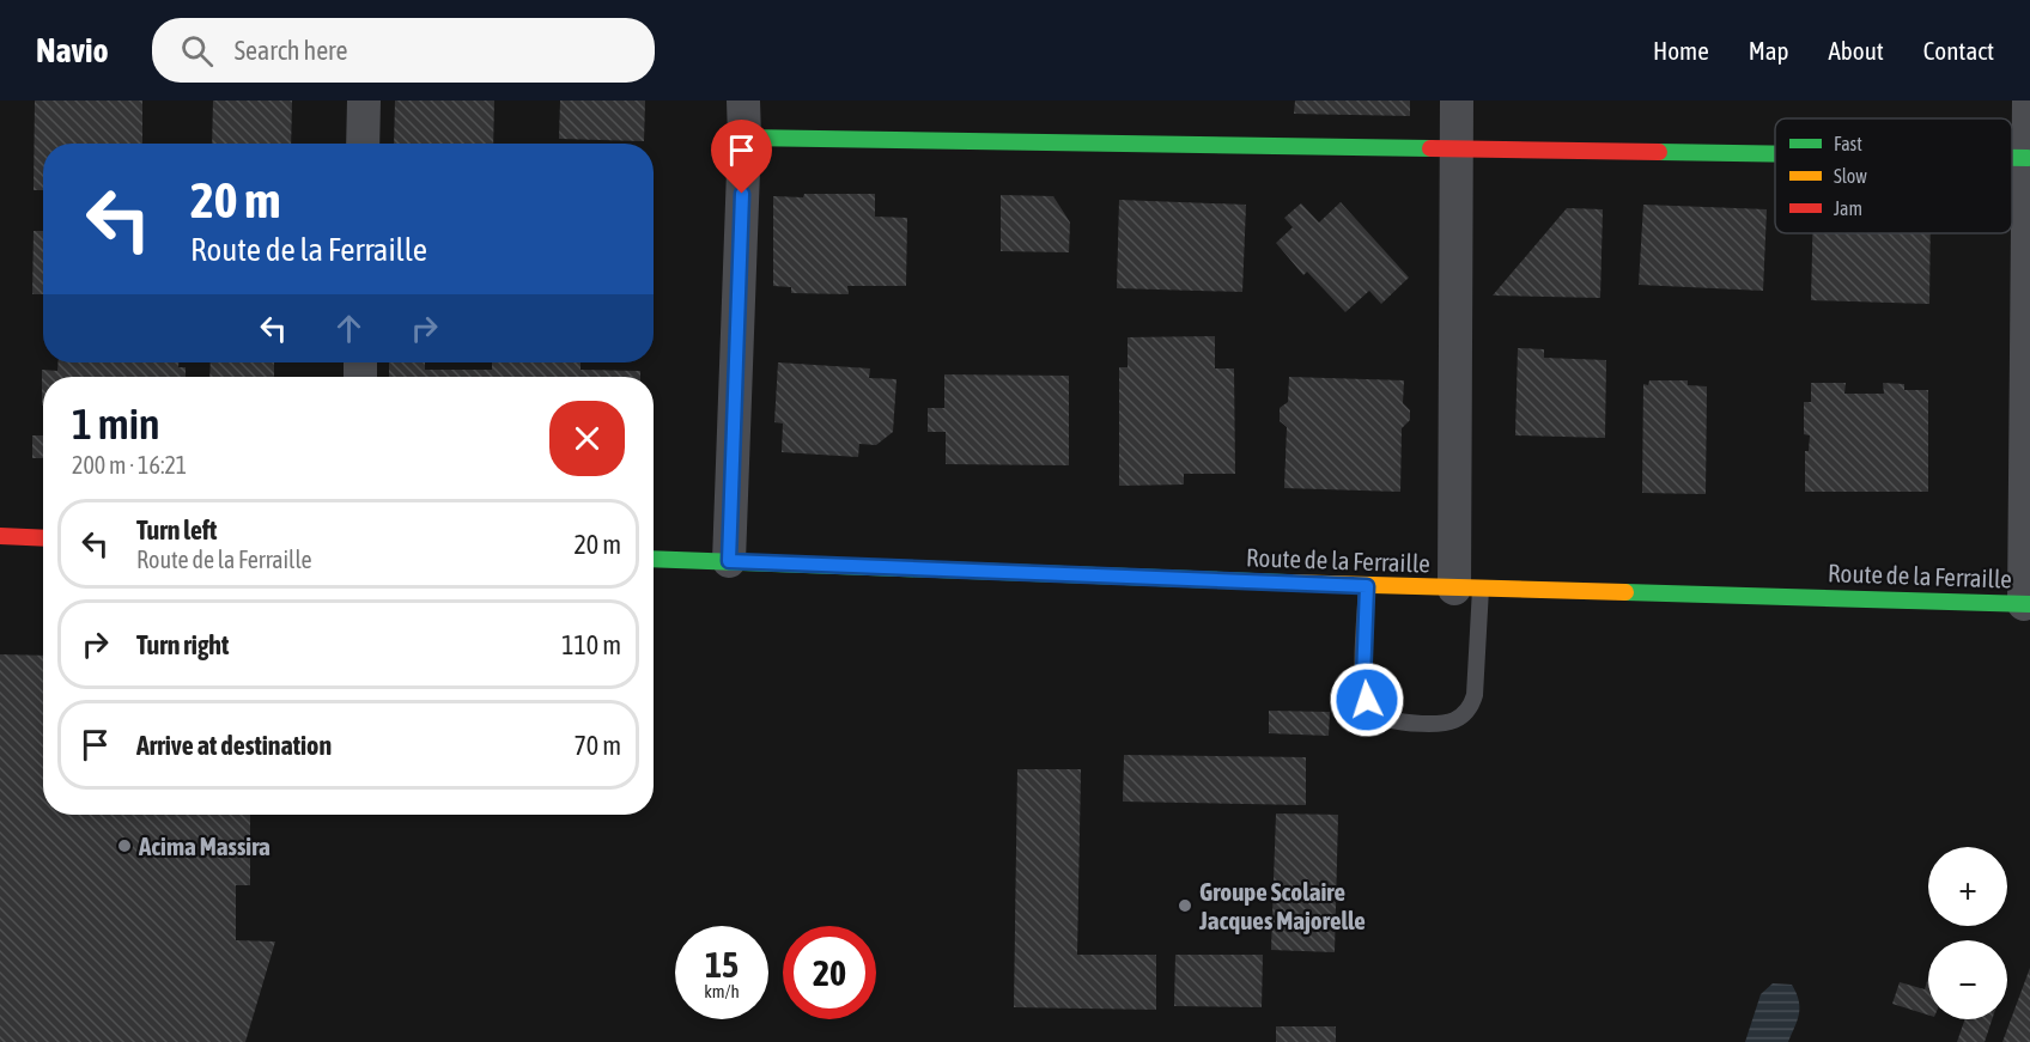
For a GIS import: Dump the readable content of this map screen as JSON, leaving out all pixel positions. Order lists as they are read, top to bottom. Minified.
{"streets":{"street":["Route de la Ferraille"]},"places":["Acima Massira","Groupe Scolaire Jacques Majorelle"],"legend":["Fast","Slow","Jam"],"page":{"header":"Navio","search":"Search here","nav":["Home","Map","About","Contact"],"turn":["20 m","Route de la Ferraille"],"heading":["1 min","200 m · 16:21"],"list":[{"name":"Turn left","note":"Route de la Ferraille","value":"20 m"},{"name":"Turn right","value":"110 m"},{"name":"Arrive at destination","value":"70 m"}],"map_buttons":["+","−"],"speed":"15 km/h","limit":"20"}}
